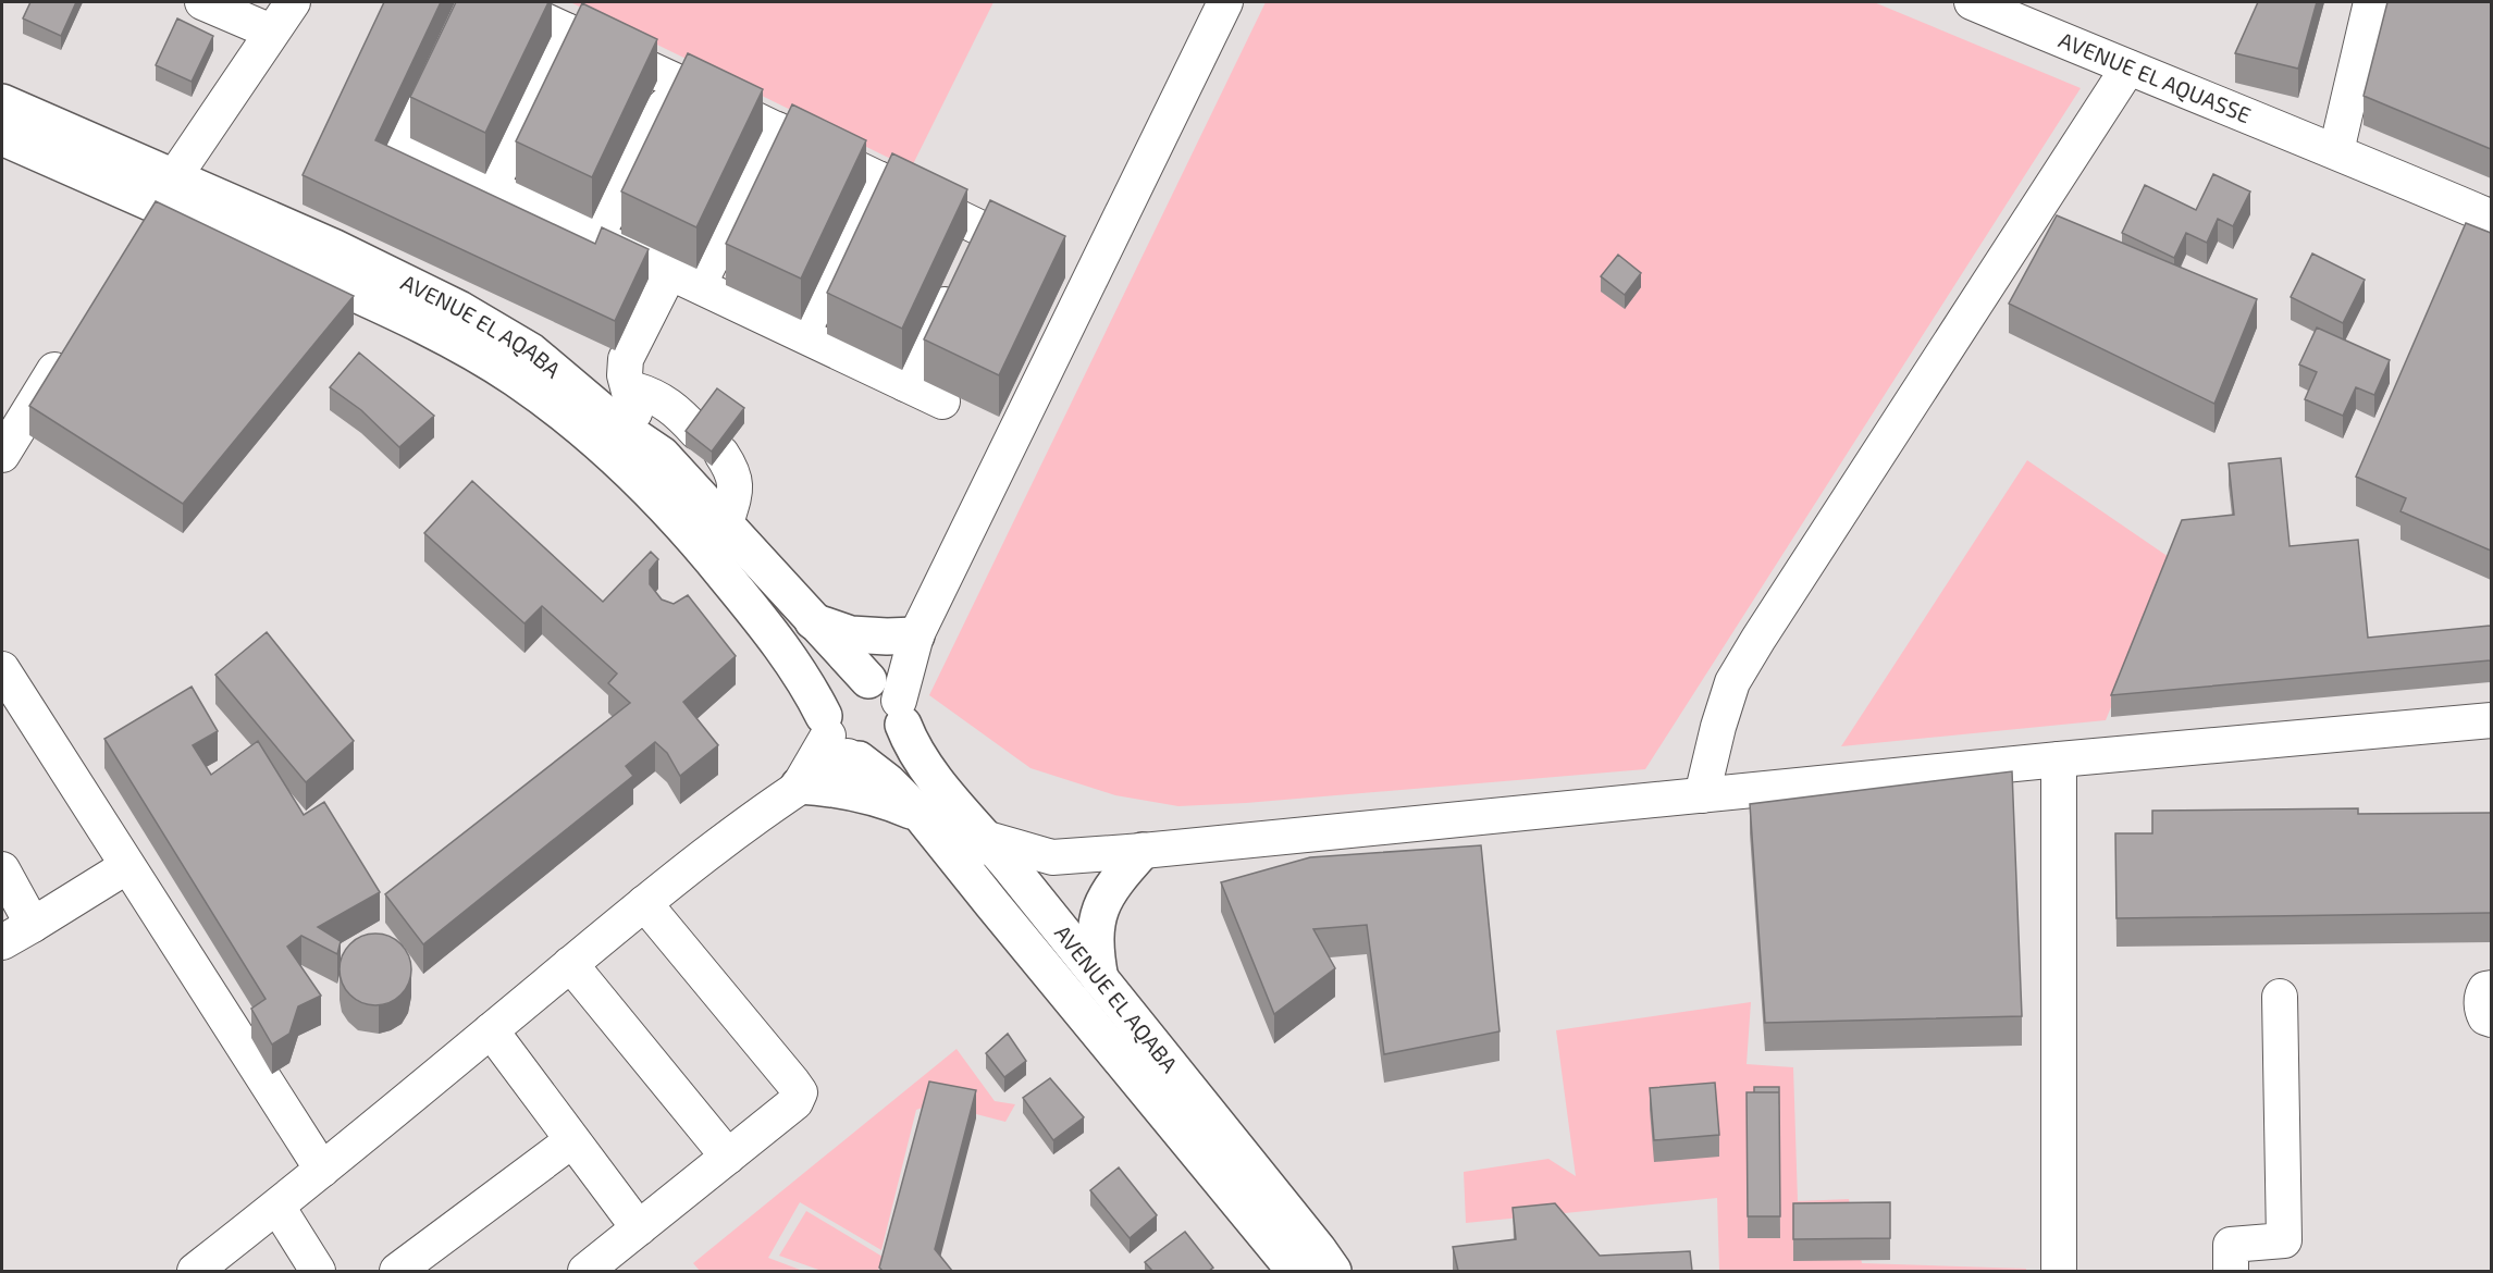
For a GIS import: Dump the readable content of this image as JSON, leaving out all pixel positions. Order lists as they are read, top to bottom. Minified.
{"streets":{"main road":["AVENUE EL AQABA"],"street":["AVENUE EL AQUASSE"]}}
